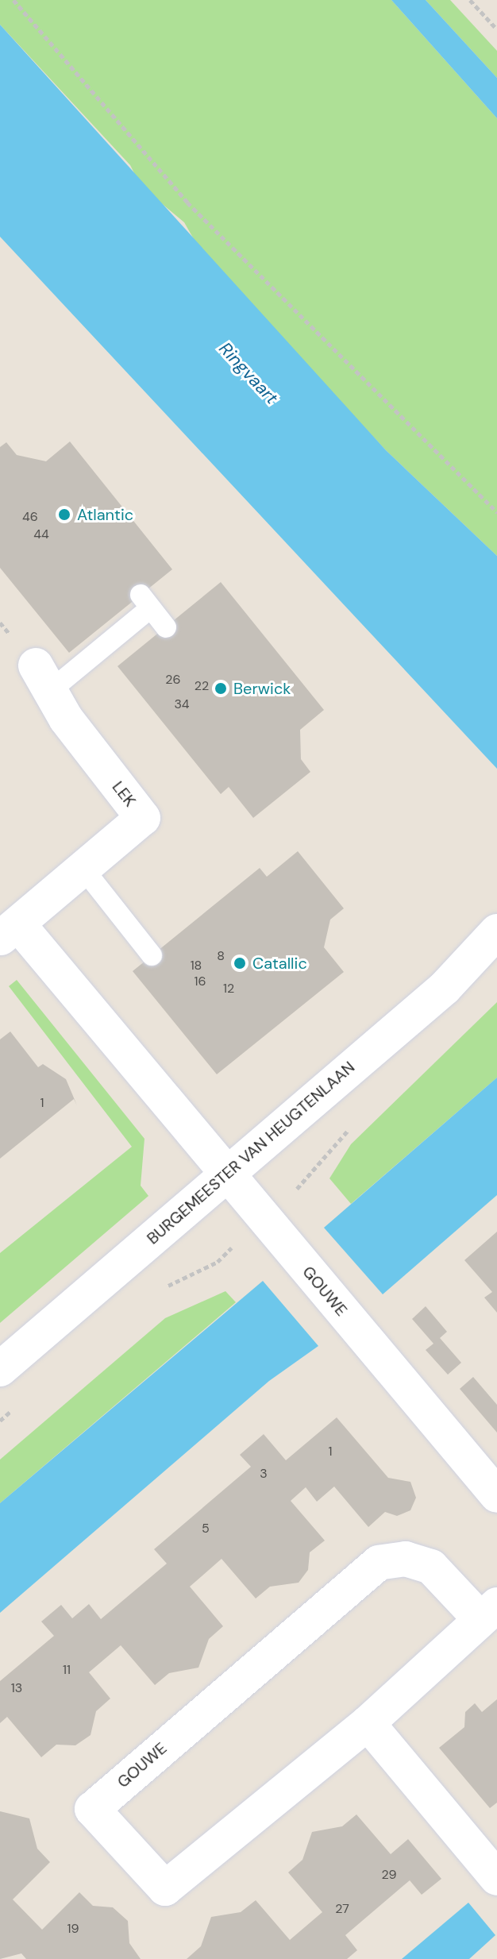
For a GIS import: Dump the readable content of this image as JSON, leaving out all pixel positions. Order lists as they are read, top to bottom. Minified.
{"streets":{"street":["LEK","BURGEMEESTER VAN HEUGTENLAAN","GOUWE"]},"crossings":[["LEK","BURGEMEESTER VAN HEUGTENLAAN"],["LEK","GOUWE"],["BURGEMEESTER VAN HEUGTENLAAN","GOUWE"]],"water":["Ringvaart"],"places":["Atlantic","Berwick","Catallic"],"house_numbers":["46","44","26","22","34","8","18","16","12","1","1","3","5","11","13","29","27","19"]}
